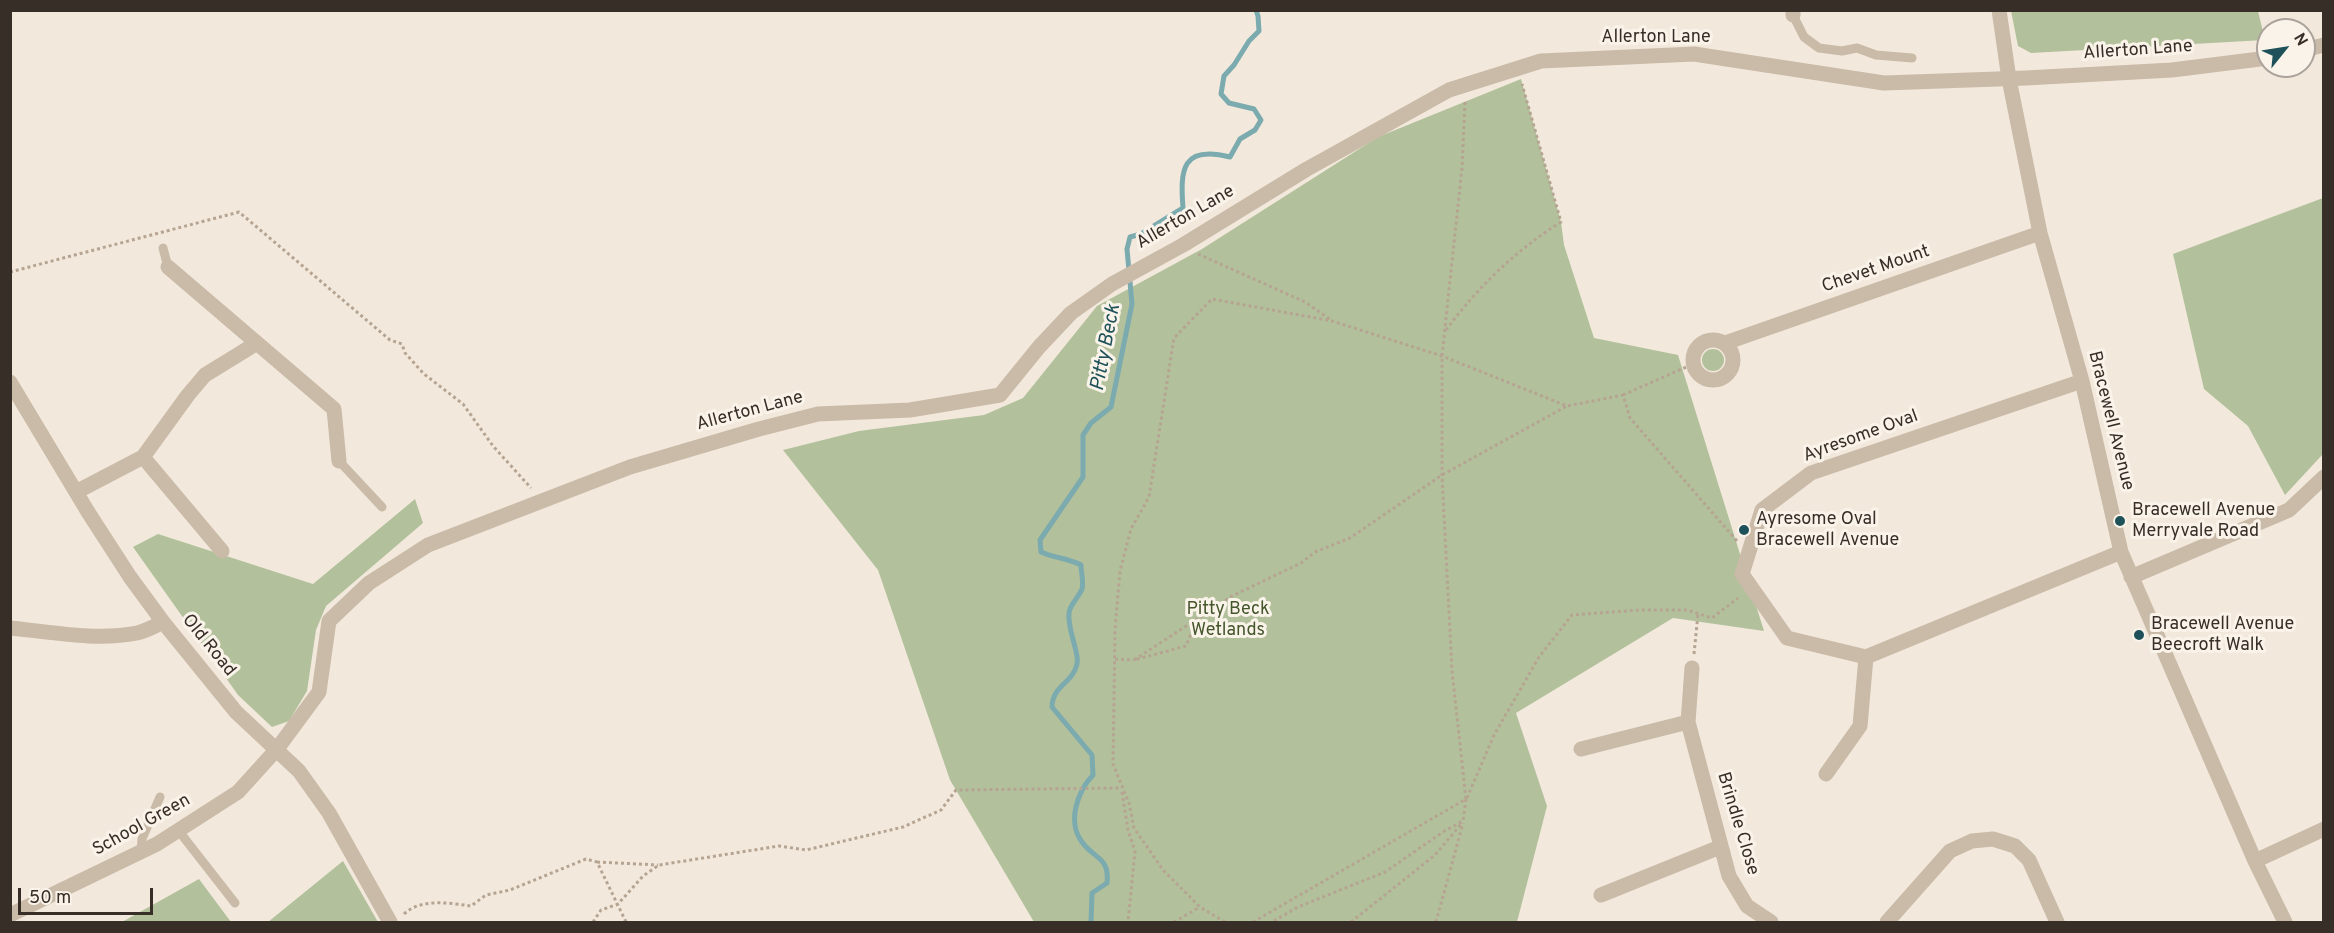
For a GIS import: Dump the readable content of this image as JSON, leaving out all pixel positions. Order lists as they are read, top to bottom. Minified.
{"streets":{"street":["Allerton Lane","Chevet Mount","Bracewell Avenue","Ayresome Oval","Old Road","Brindle Close","School Green"]},"crossings":[["Allerton Lane","Bracewell Avenue"],["Allerton Lane","Old Road"],["Allerton Lane","School Green"],["Chevet Mount","Bracewell Avenue"],["Bracewell Avenue","Ayresome Oval"],["Old Road","School Green"]],"water":["Pitty Beck"],"parks":["Pitty Beck Wetlands"],"places":["Bracewell Avenue Merryvale Road","Ayresome Oval Bracewell Avenue","Bracewell Avenue Beecroft Walk"],"scale_bar":"50 m","north":"top right"}
